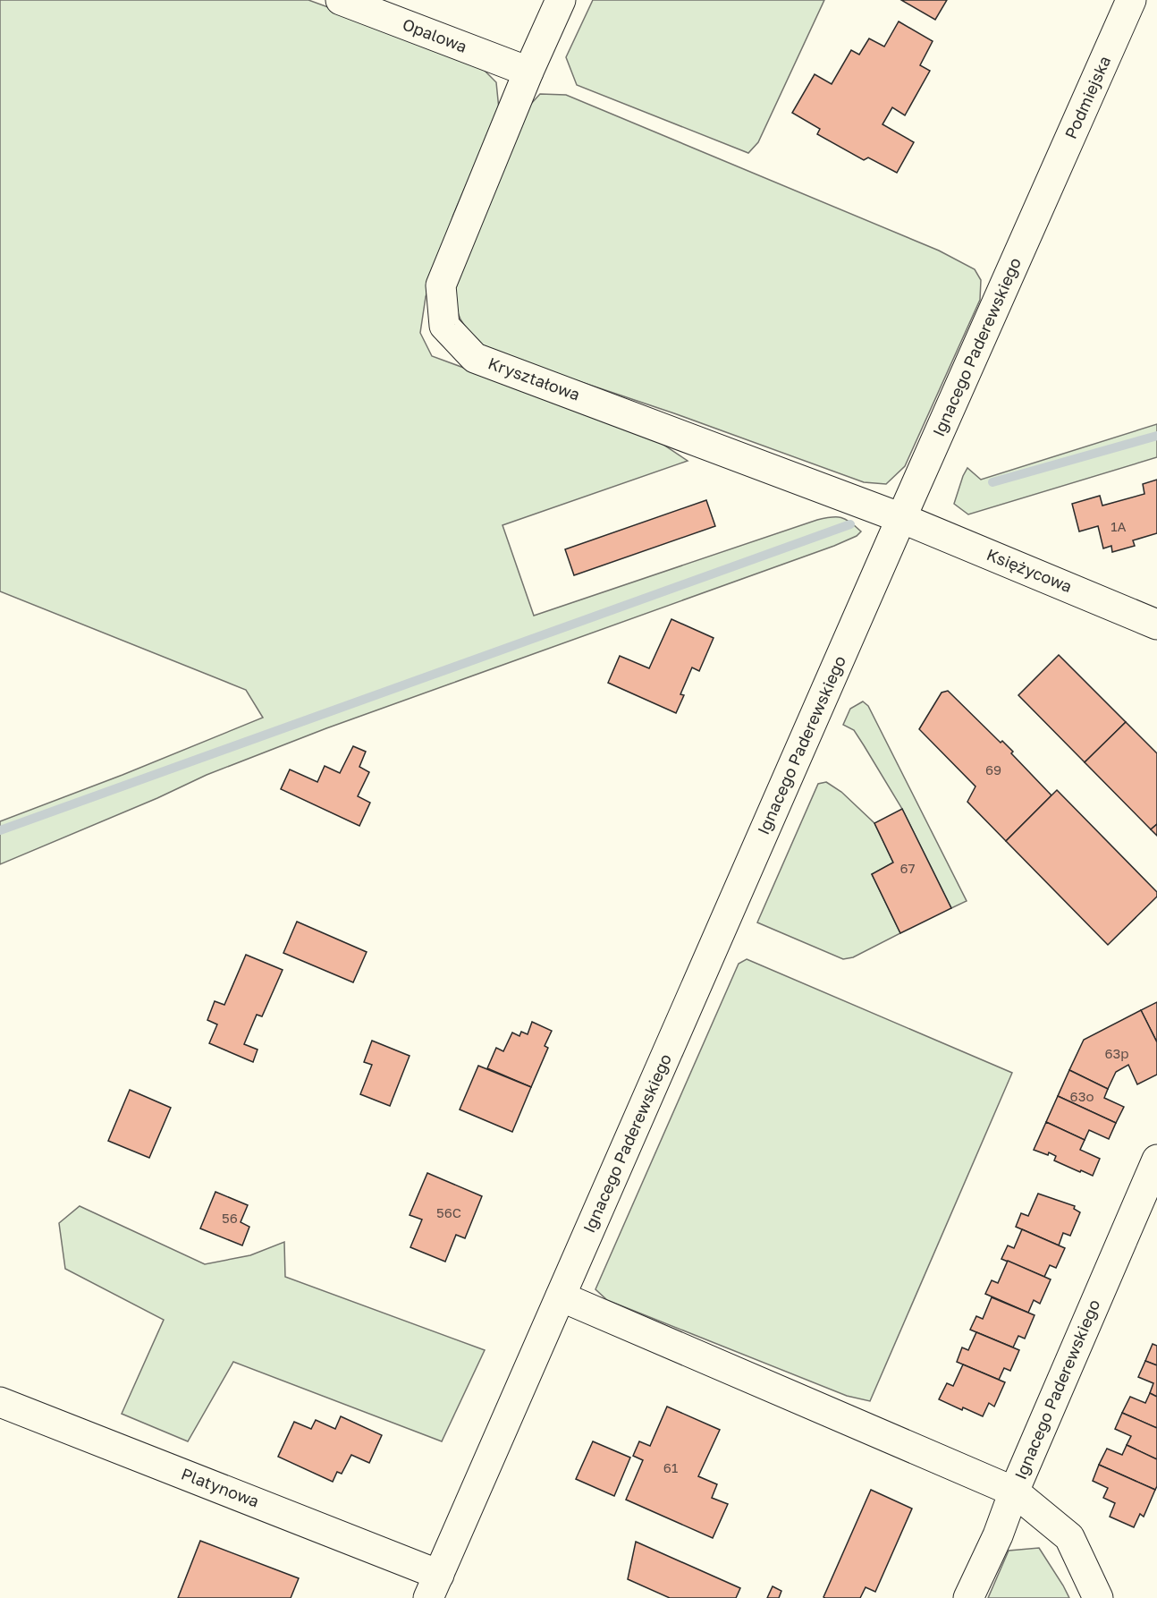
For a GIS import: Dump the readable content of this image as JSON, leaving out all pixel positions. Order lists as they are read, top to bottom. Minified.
{"streets":{"street":["Opalowa","Podmiejska","Ignacego Paderewskiego","Kryształowa","Księżycowa","Platynowa"]},"crossings":[["Opalowa","Kryształowa"],["Podmiejska","Ignacego Paderewskiego"],["Ignacego Paderewskiego","Kryształowa"],["Ignacego Paderewskiego","Księżycowa"],["Ignacego Paderewskiego","Platynowa"],["Kryształowa","Księżycowa"]],"house_numbers":["1A","69","67","63p","63o","56C","56","61"]}
